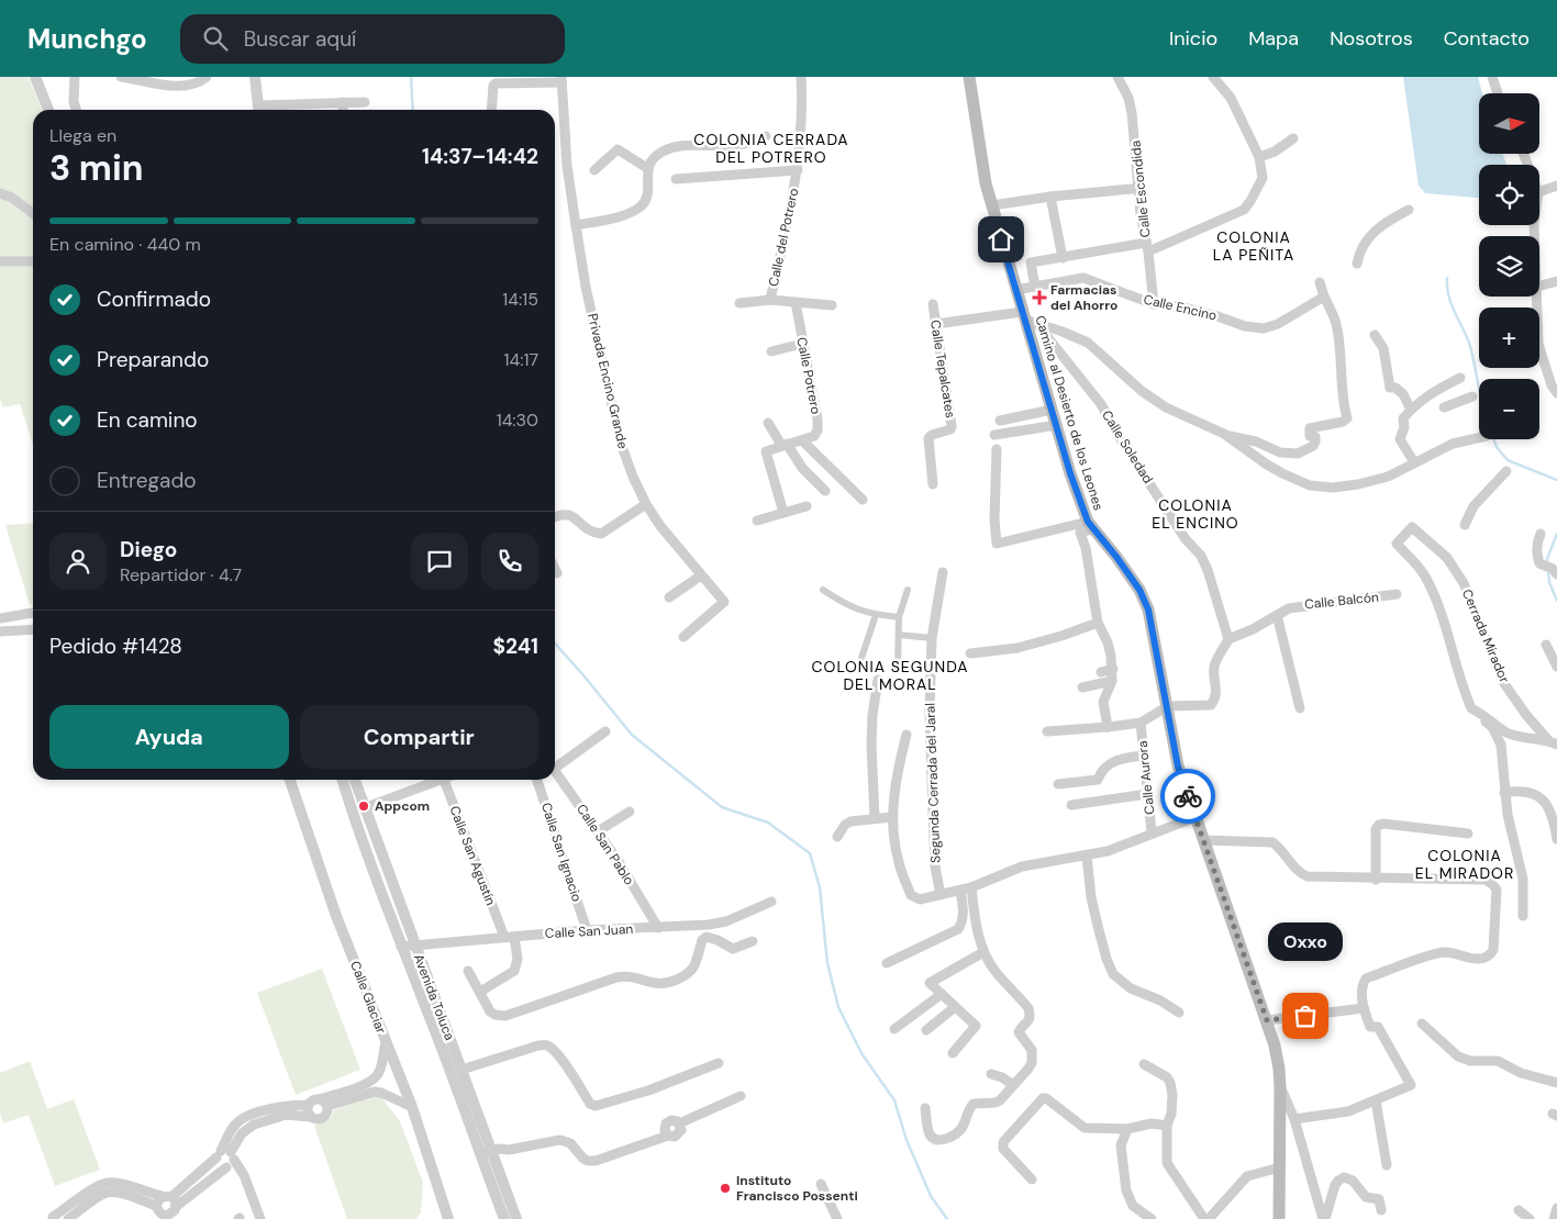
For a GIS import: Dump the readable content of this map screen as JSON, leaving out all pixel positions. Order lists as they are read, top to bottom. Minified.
{"streets":{"main road":["Camino al Desierto de los Leones"],"street":["Calle Escondida","Calle del Potrero","Calle Encino","Calle Tepalcates","Calle Potrero","Privada Encino Grande","Calle Soledad","Calle Balcón","Cerrada Mirador","Calle Aurora","Segunda Cerrada del Jaral","Calle San Pablo","Calle San Ignacio","Calle San Agustín","Calle San Juan","Calle Glaciar","Avenida Toluca"]},"crossings":[["Calle Escondida","Calle Encino"],["Calle Encino","Camino al Desierto de los Leones"],["Camino al Desierto de los Leones","Calle Soledad"],["Calle Soledad","Calle Balcón"],["Calle San Pablo","Calle San Juan"],["Calle San Ignacio","Calle San Juan"],["Calle San Agustín","Calle San Juan"],["Calle San Juan","Avenida Toluca"]],"districts":["COLONIA CERRADA DEL POTRERO","COLONIA LA PEÑITA","COLONIA EL ENCINO","COLONIA SEGUNDA DEL MORAL","COLONIA EL MIRADOR"],"places":{"health":["Farmacias del Ahorro"],"other":["Appcom","Oxxo","Instituto Francisco Possenti"]},"north":"right","page":{"header":"Munchgo","search":"Buscar aquí","nav":["Inicio","Mapa","Nosotros","Contacto"],"map_buttons":["+","−"],"heading":["3 min","Llega en","14:37–14:42"],"panel":["Diego","Repartidor · 4.7","Pedido #1428","$241"],"bar":"En camino · 440 m","list":[["Confirmado","14:15"],["Preparando","14:17"],["En camino","14:30"],"Entregado"],"buttons":["Ayuda","Compartir"],"bubble":"Oxxo"}}
